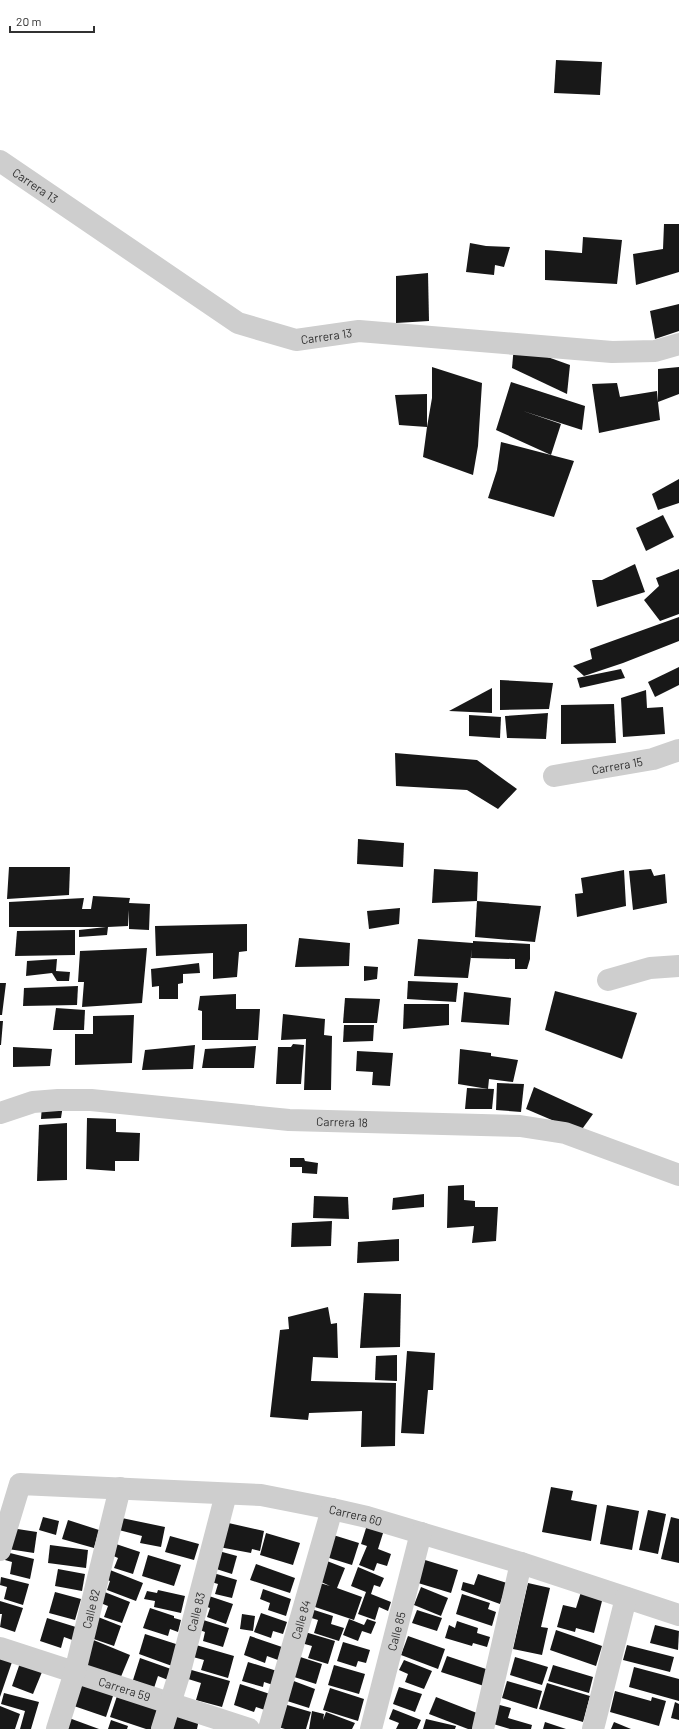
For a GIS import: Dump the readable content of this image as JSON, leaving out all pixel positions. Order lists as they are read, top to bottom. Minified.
{"streets":{"street":["Carrera 13","Carrera 15","Carrera 18","Carrera 60","Calle 82","Calle 83","Calle 84","Calle 85","Carrera 59"]},"crossings":[["Carrera 60","Calle 82"],["Carrera 60","Calle 83"],["Carrera 60","Calle 84"],["Carrera 60","Calle 85"],["Calle 82","Carrera 59"],["Calle 83","Carrera 59"]],"scale_bar":"20 m"}
